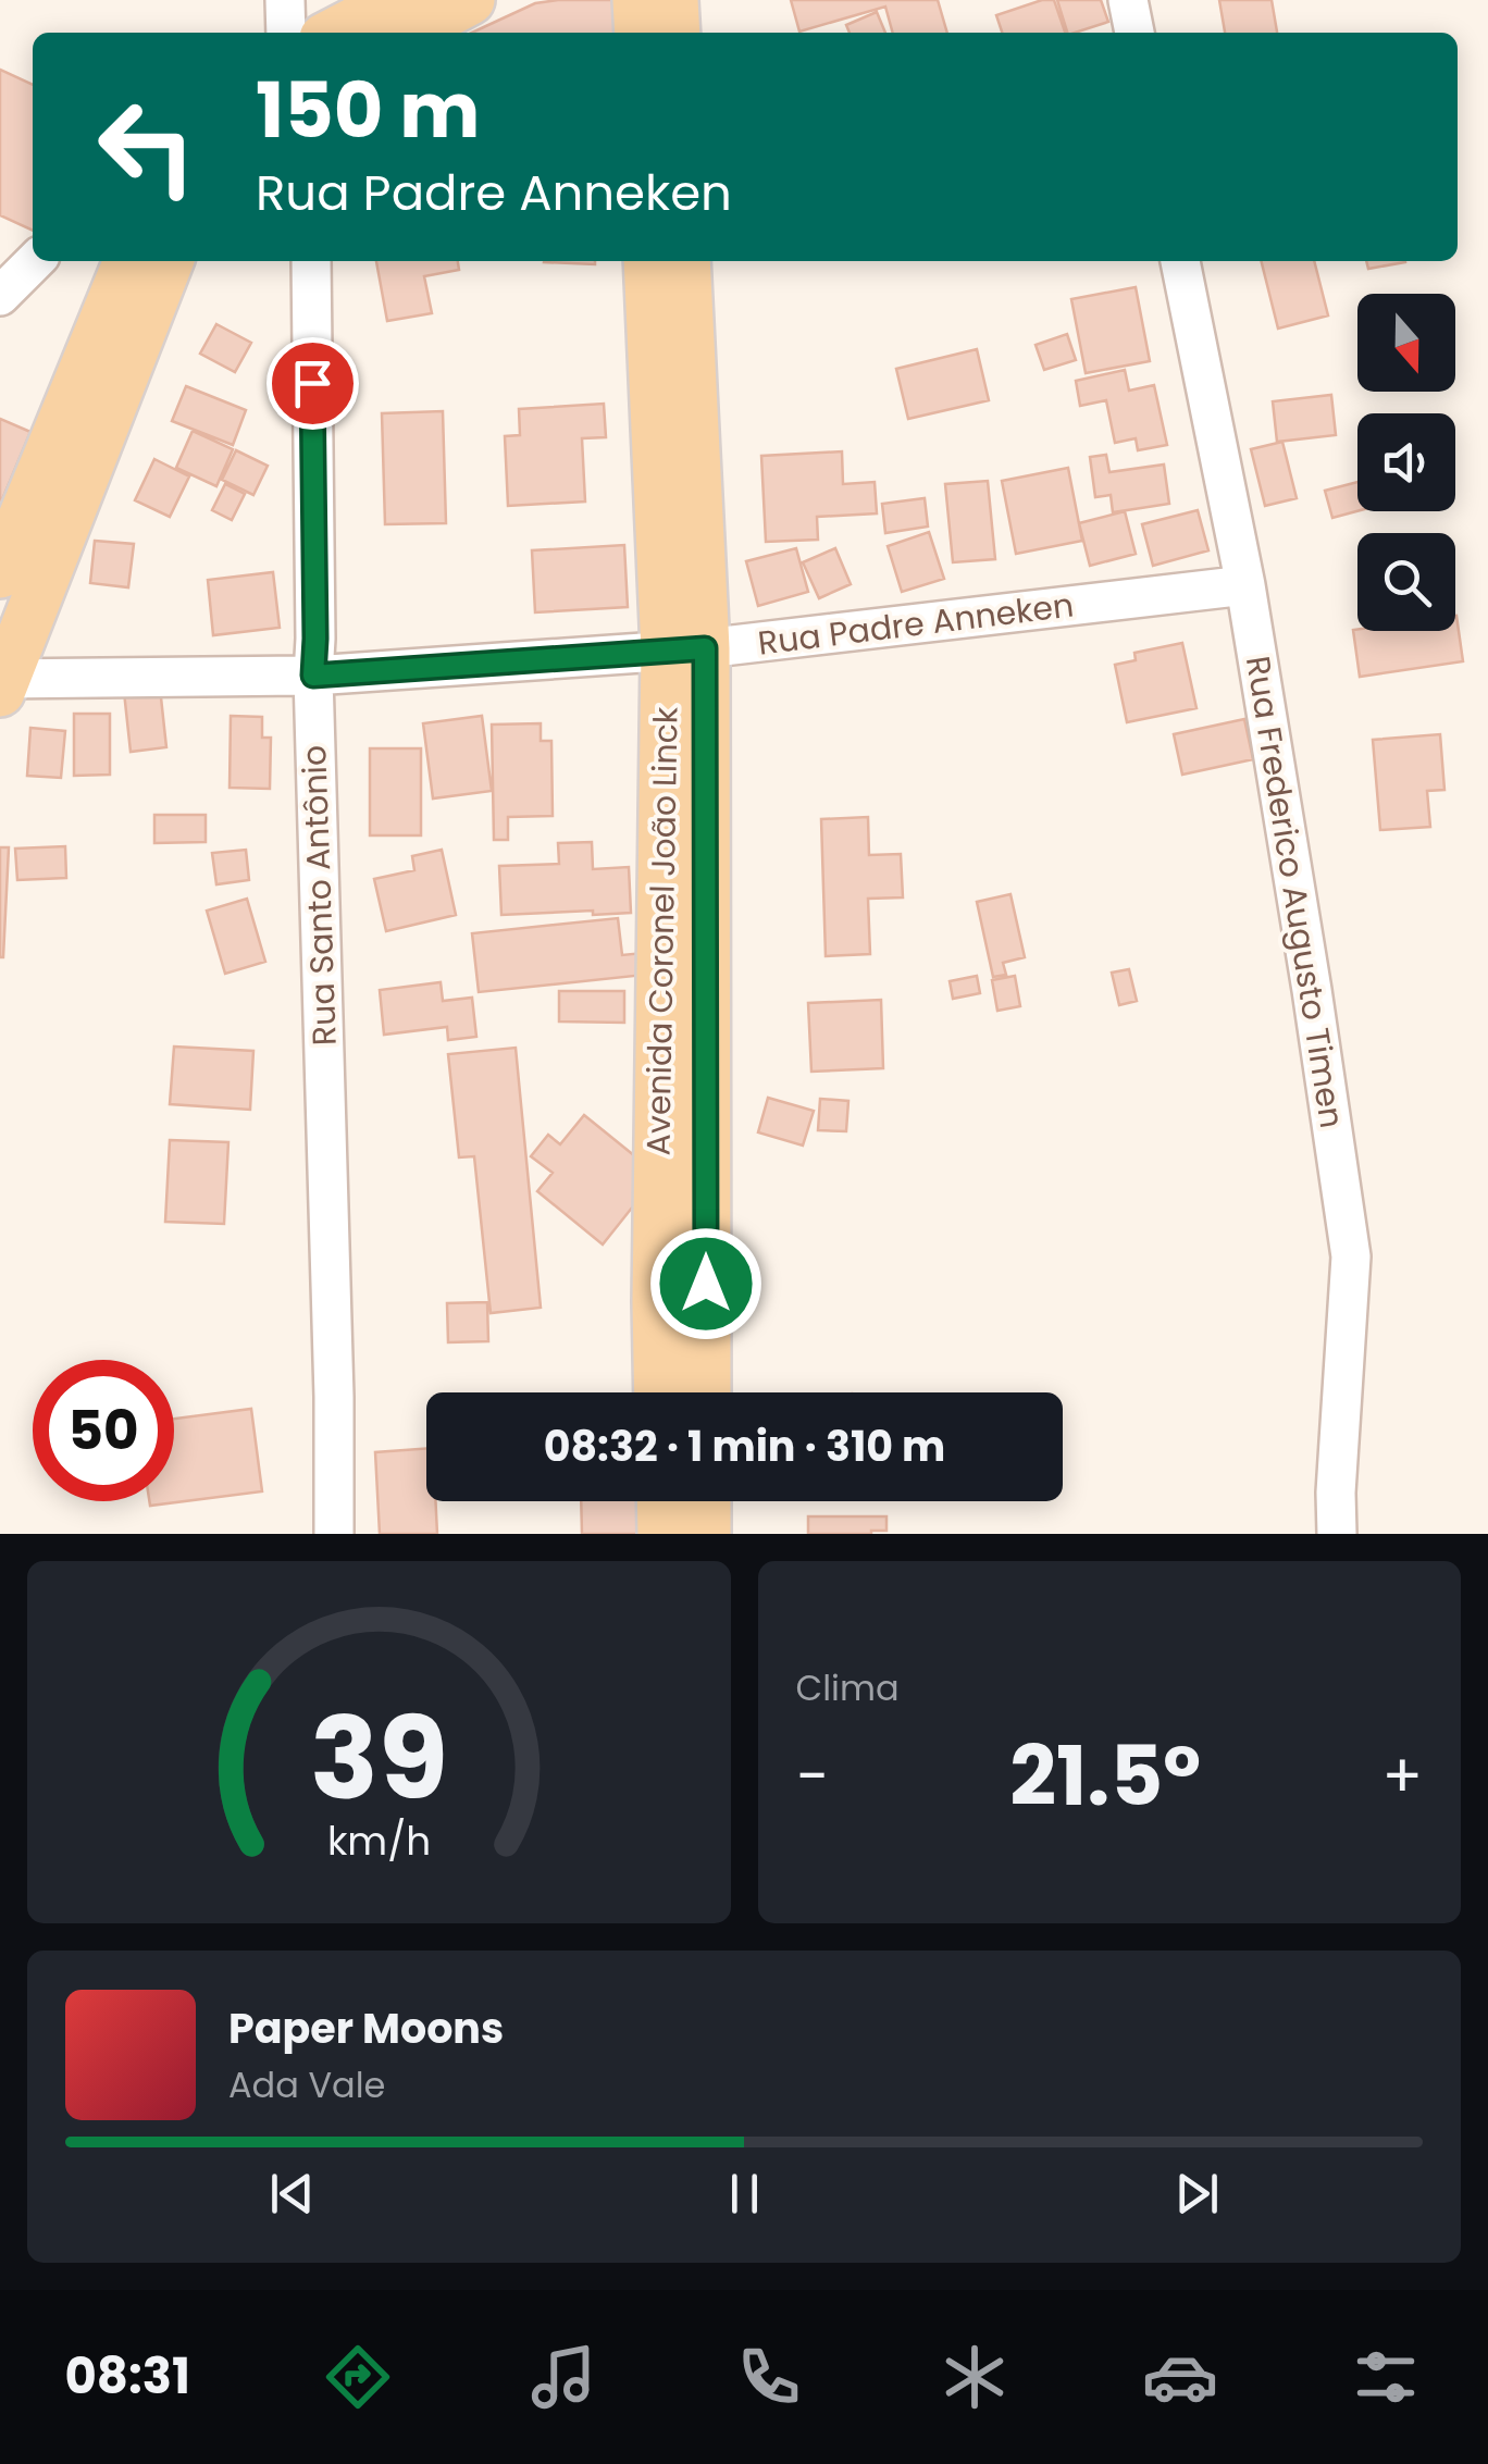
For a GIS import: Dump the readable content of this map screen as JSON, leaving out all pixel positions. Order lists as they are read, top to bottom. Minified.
{"streets":{"main road":["Avenida Coronel João Linck"],"street":["Rua Padre Anneken","Rua Frederico Augusto Timen","Rua Santo Antônio"]},"crossings":[["Rua Padre Anneken","Rua Frederico Augusto Timen"],["Rua Padre Anneken","Rua Santo Antônio"],["Rua Padre Anneken","Avenida Coronel João Linck"]],"north":"bottom","page":{"turn":["150 m","Rua Padre Anneken"],"limit":"50","trip":"08:32 · 1 min · 310 m","tile":"Clima","heat":["−","21.5°","+"],"song":["Paper Moons","Ada Vale"],"tabs":"08:31","gauge":["39","km/h"]}}
